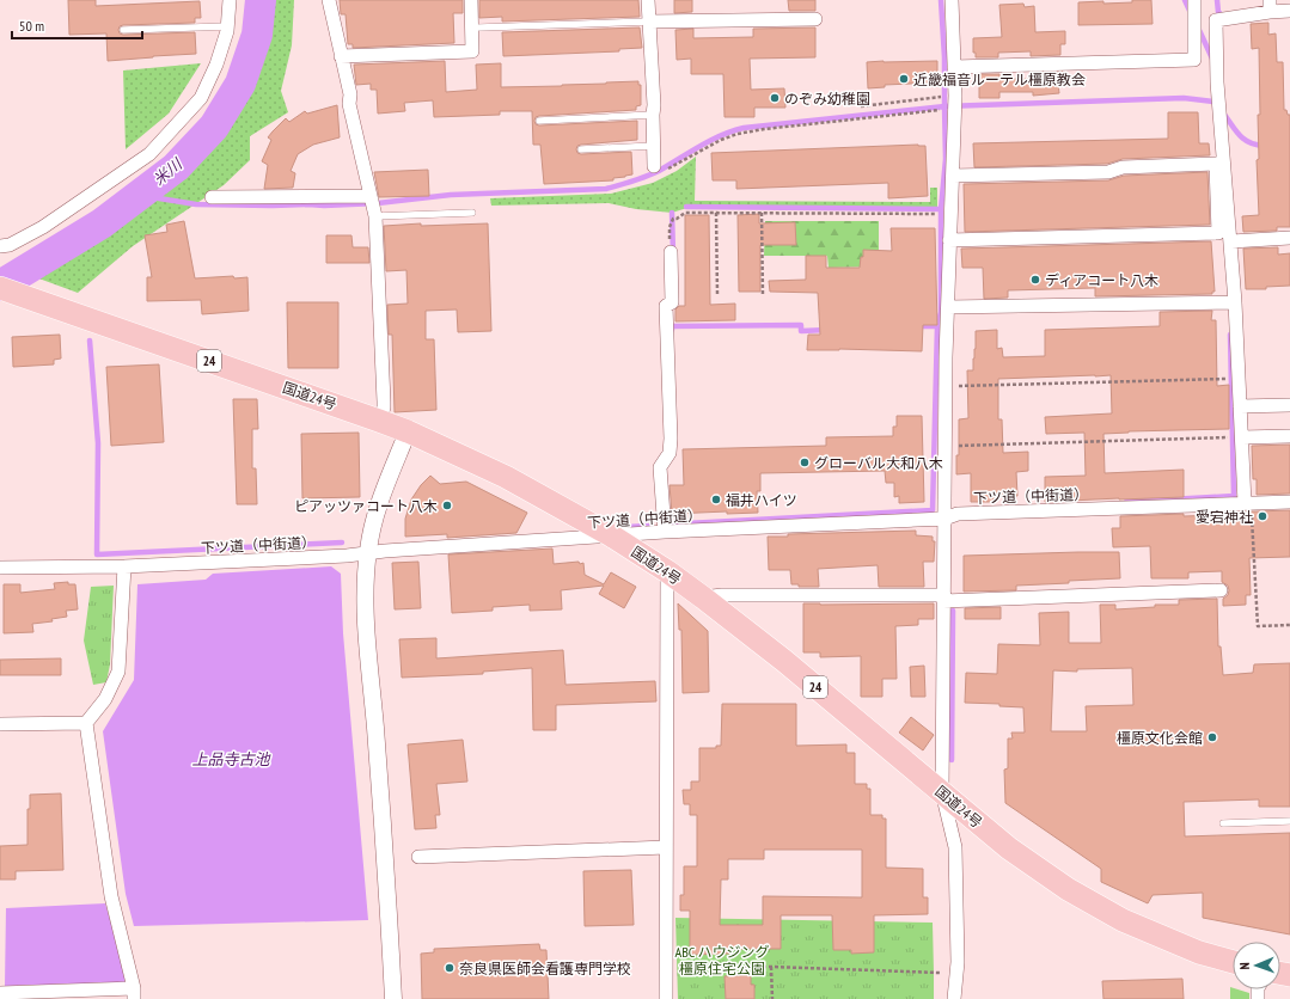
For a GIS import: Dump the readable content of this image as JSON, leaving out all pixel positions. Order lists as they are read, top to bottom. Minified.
{"streets":{"highway":["24","国道24号"],"street":["下ツ道（中街道）"]},"crossings":[["国道24号","下ツ道（中街道）"]],"water":["米川","上品寺古池"],"parks":["ABC ハウジング 橿原住宅公園"],"places":["近畿福音ルーテル橿原教会","のぞみ幼稚園","ディアコート八木","グローバル大和八木","福井ハイツ","ピアッツァコート八木","愛宕神社","橿原文化会館","奈良県医師会看護専門学校"],"scale_bar":"50 m","north":"left"}
